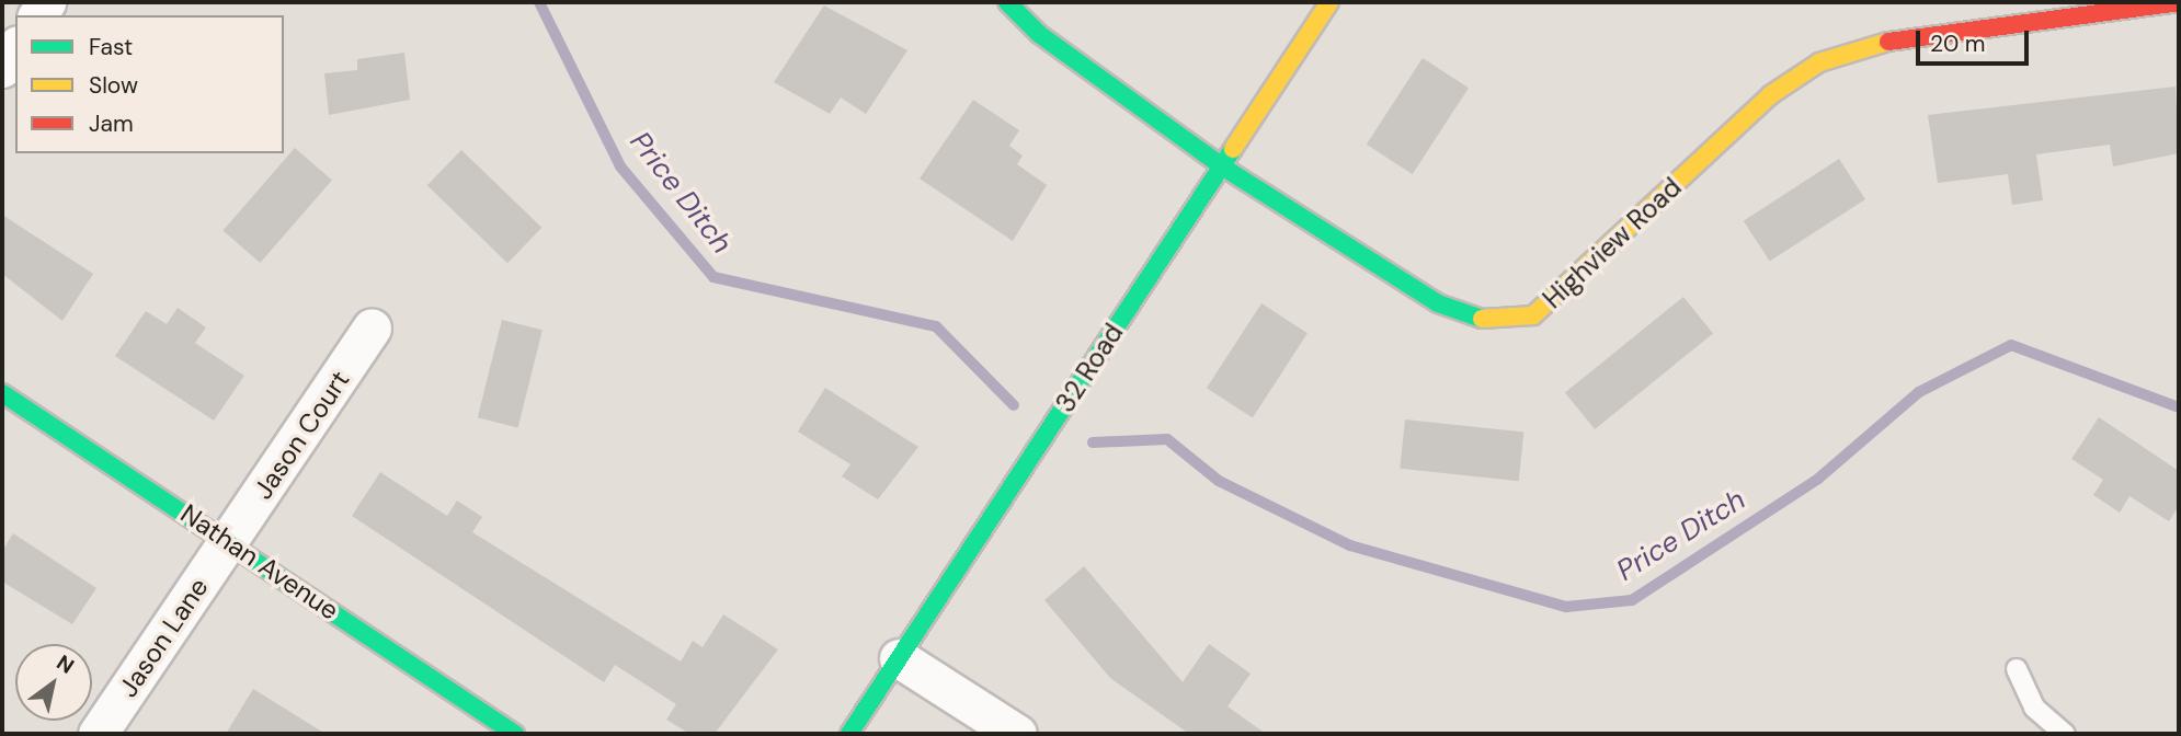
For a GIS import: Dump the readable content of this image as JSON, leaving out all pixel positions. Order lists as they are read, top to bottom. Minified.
{"streets":{"street":["Highview Road","32 Road","Jason Court","Nathan Avenue","Jason Lane"]},"crossings":[["Highview Road","32 Road"],["Jason Court","Nathan Avenue"],["Jason Court","Jason Lane"],["Nathan Avenue","Jason Lane"]],"water":["Price Ditch"],"legend":["Fast","Slow","Jam"],"scale_bar":"20 m","north":"top right"}
